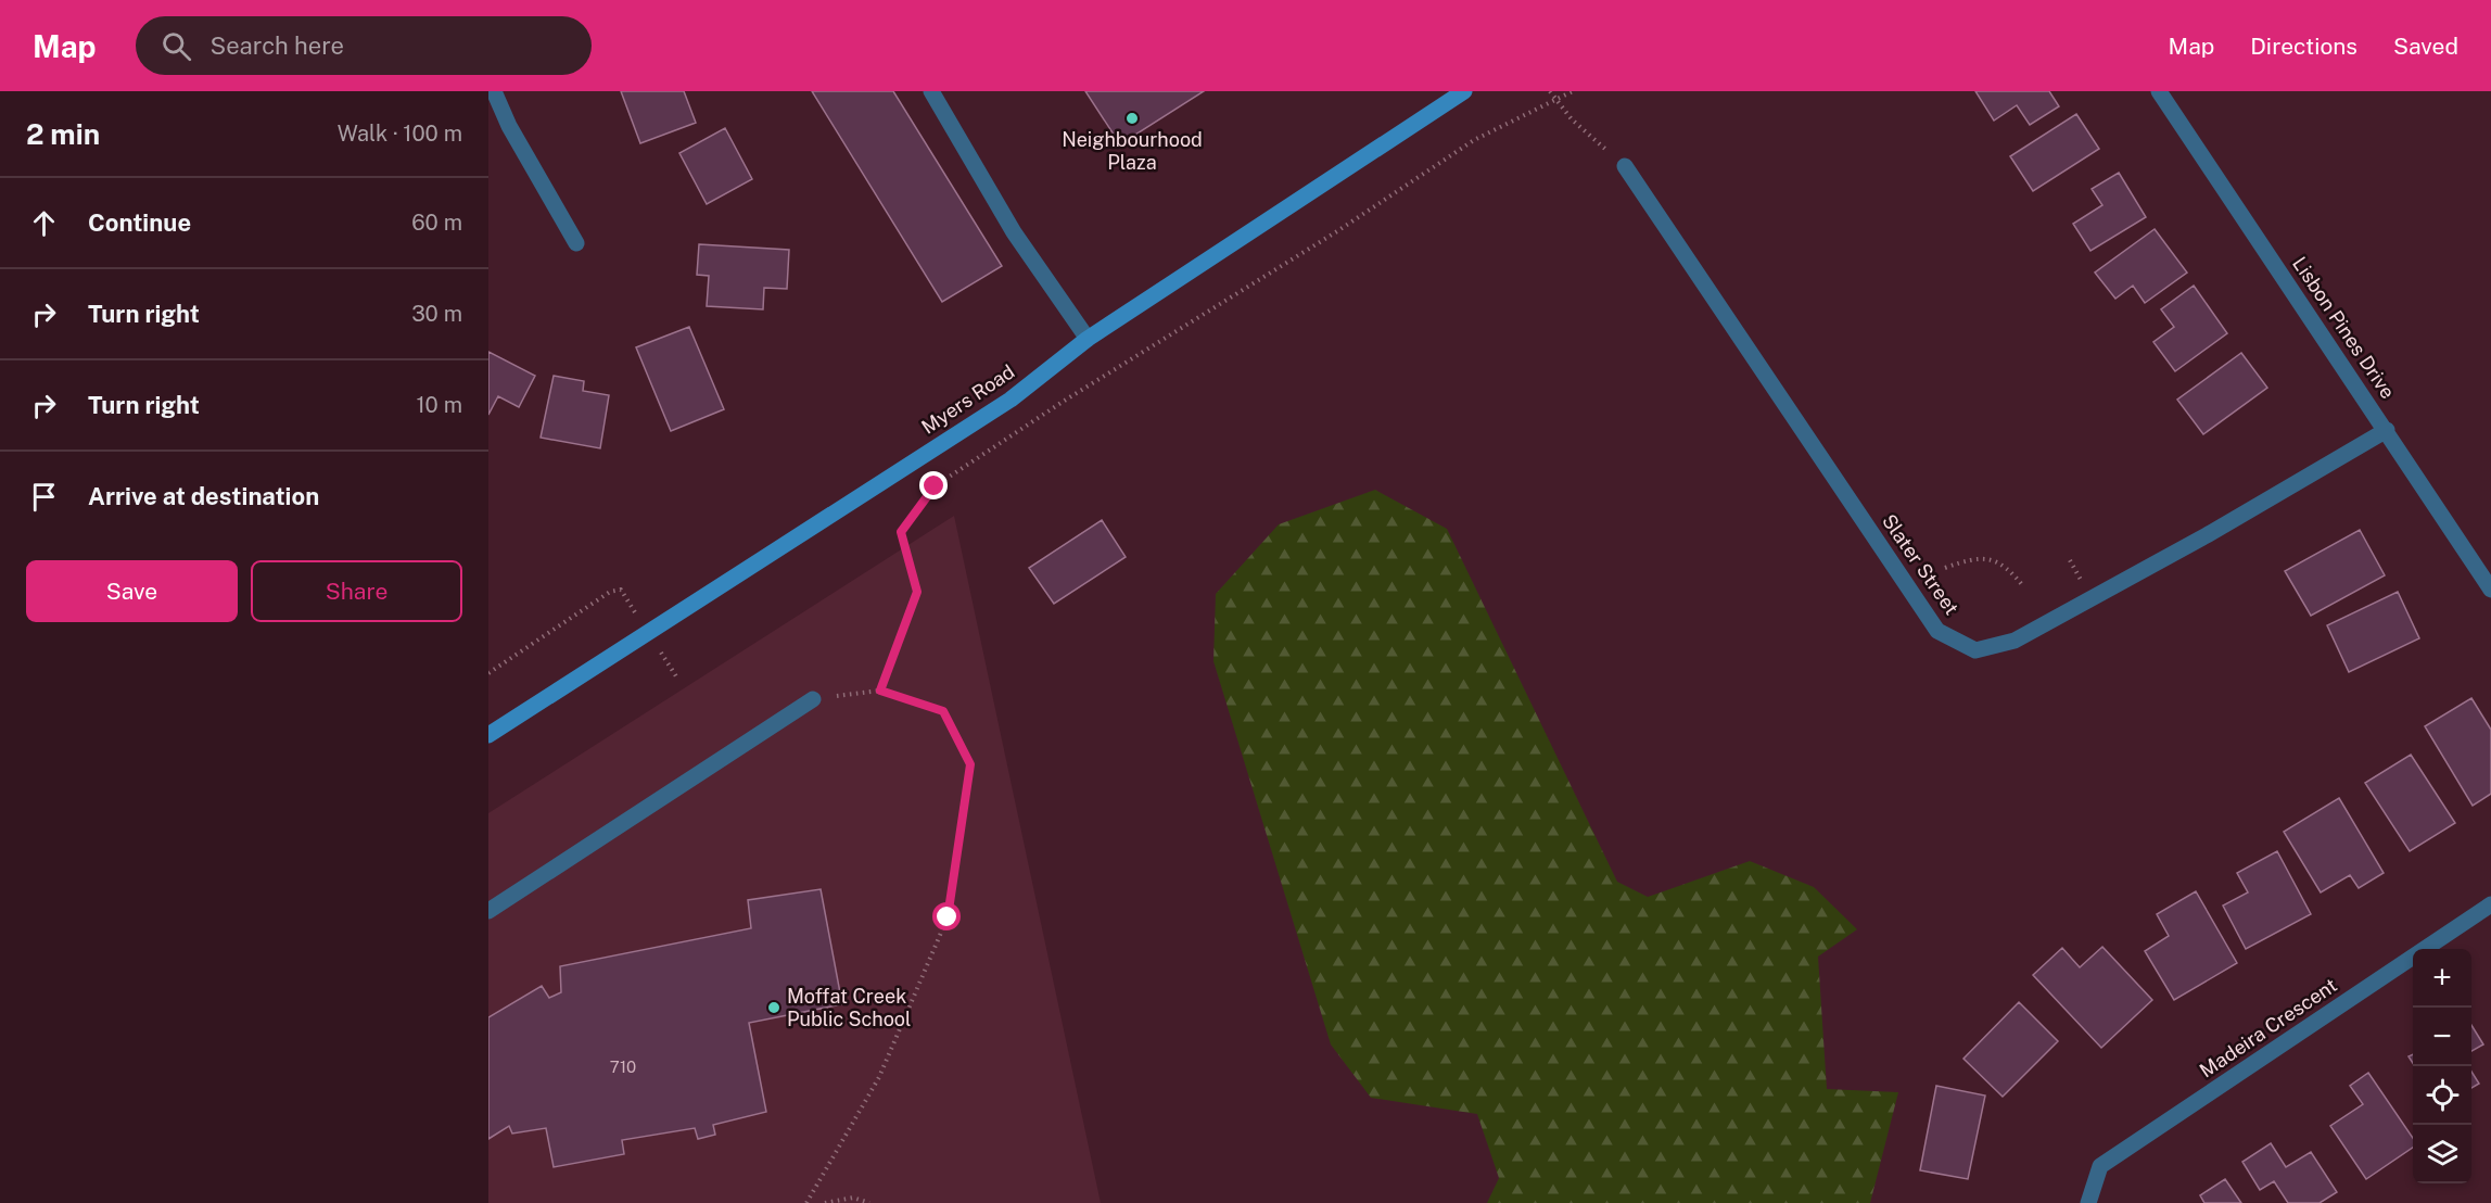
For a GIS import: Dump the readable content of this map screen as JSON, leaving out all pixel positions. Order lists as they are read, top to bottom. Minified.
{"streets":{"main road":["Myers Road"],"street":["Lisbon Pines Drive","Slater Street","Madeira Crescent"]},"crossings":[["Lisbon Pines Drive","Slater Street"]],"places":["Neighbourhood Plaza","Moffat Creek Public School"],"house_numbers":["710"],"page":{"header":"Map","search":"Search here","nav":["Map","Directions","Saved"],"heading":["2 min","Walk · 100 m"],"list":[["Continue","60 m"],["Turn right","30 m"],["Turn right","10 m"],"Arrive at destination"],"buttons":["Save","Share"],"map_buttons":["+","−"]}}
